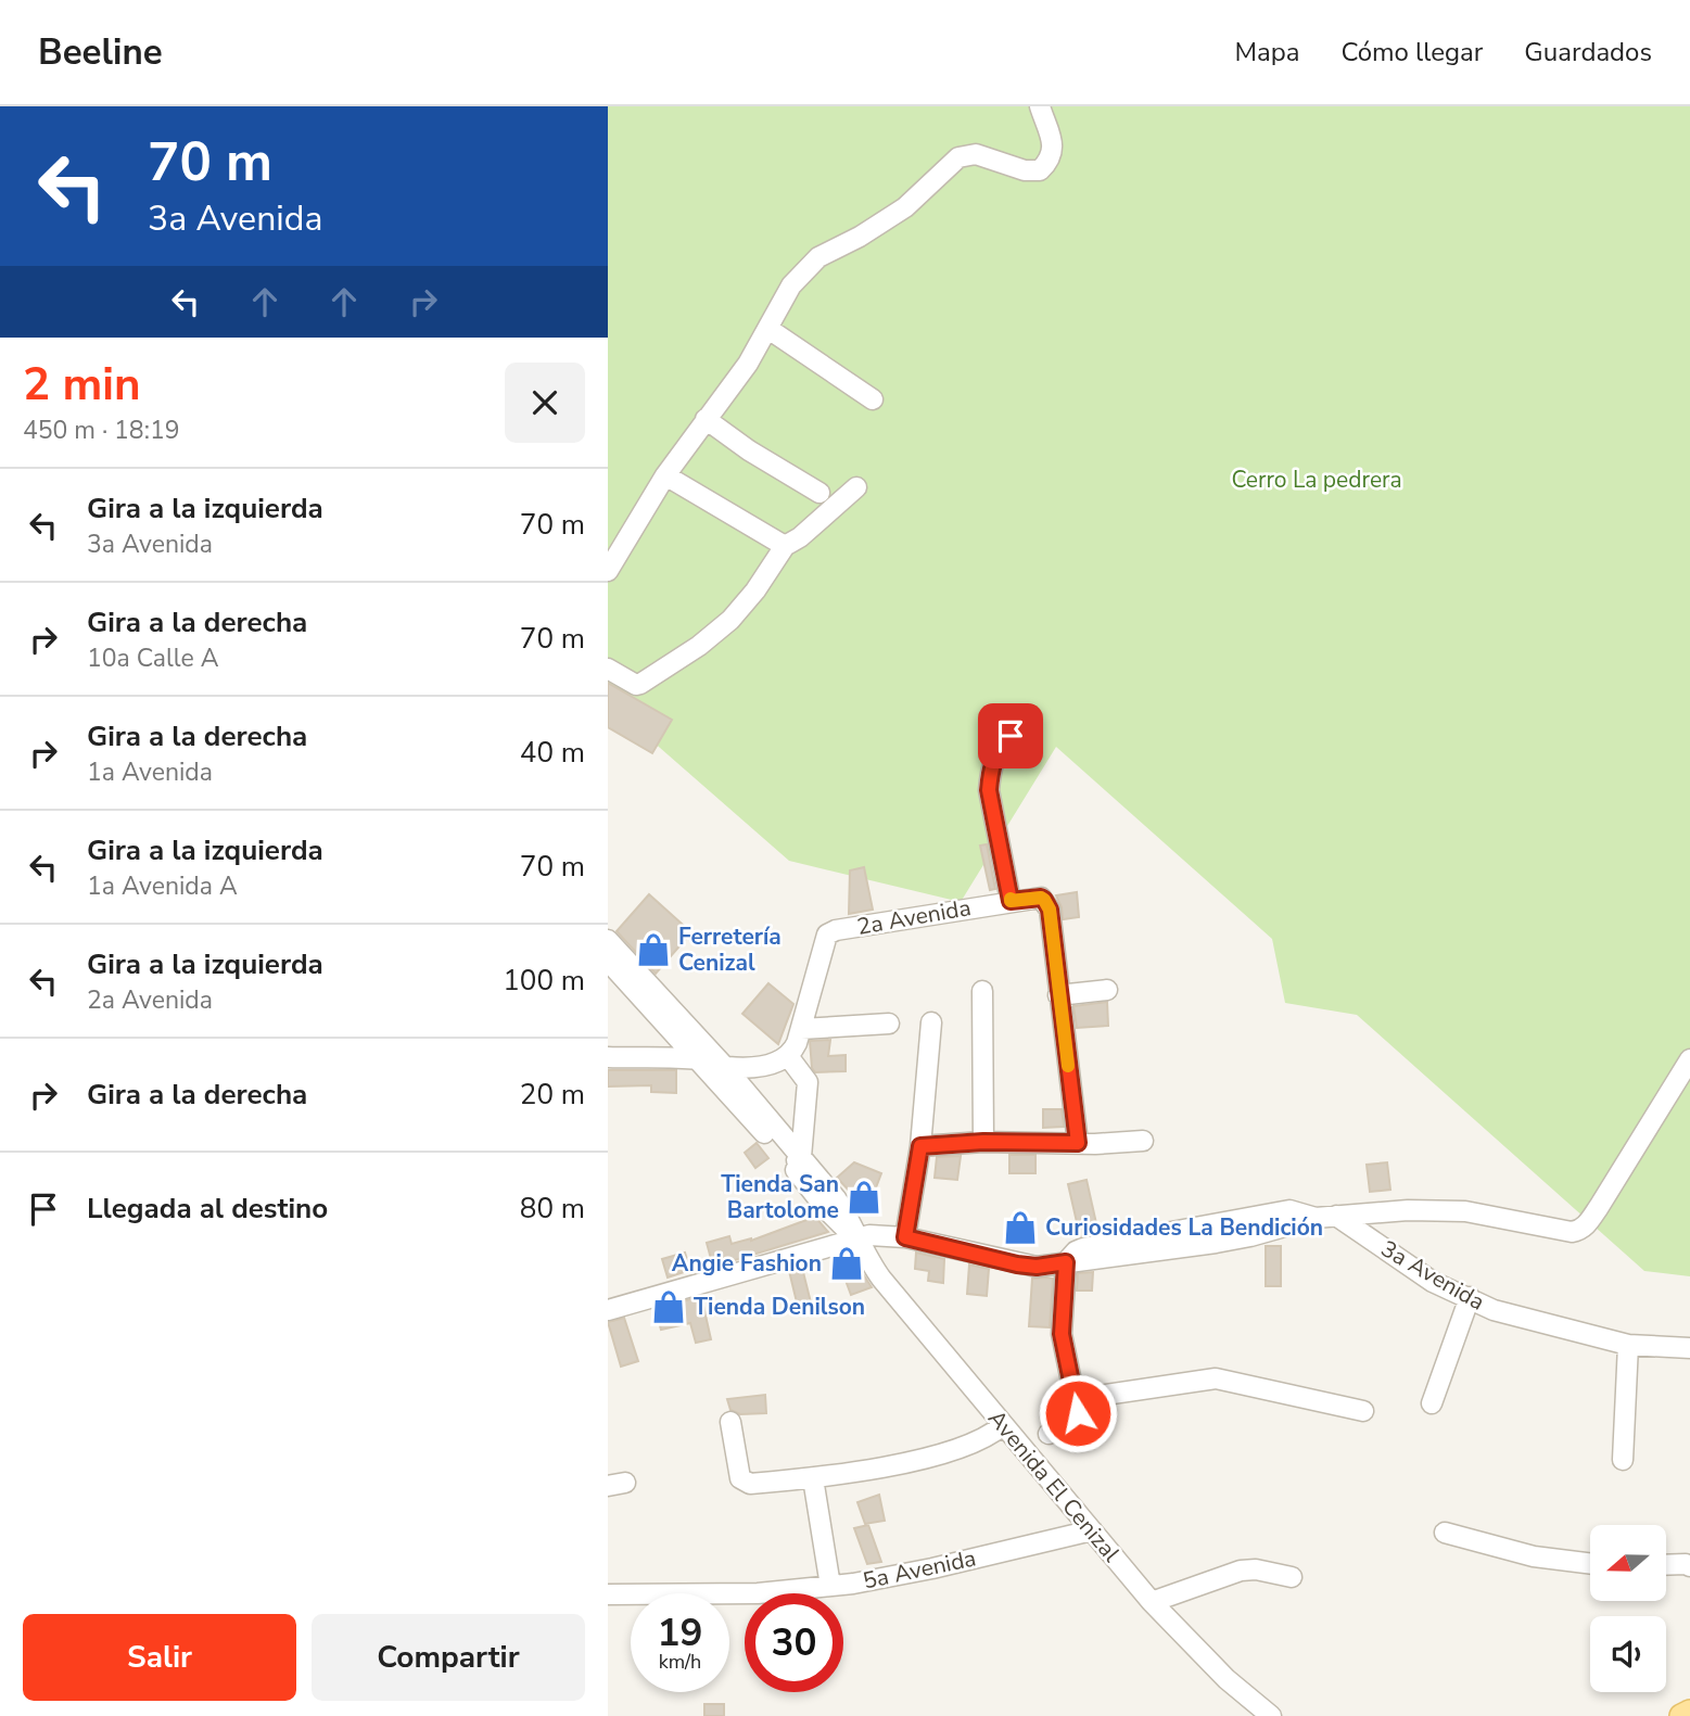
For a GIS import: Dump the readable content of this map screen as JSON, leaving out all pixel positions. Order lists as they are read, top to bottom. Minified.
{"streets":{"street":["2a Avenida","3a Avenida","Avenida El Cenizal","5a Avenida"]},"crossings":[["Avenida El Cenizal","5a Avenida"]],"parks":["Cerro La pedrera"],"places":{"shop":["Ferretería Cenizal","Tienda San Bartolome","Curiosidades La Bendición","Angie Fashion","Tienda Denilson"]},"north":"left","page":{"header":"Beeline","nav":["Mapa","Cómo llegar","Guardados"],"turn":["70 m","3a Avenida"],"heading":["2 min","450 m · 18:19"],"list":[{"name":"Gira a la izquierda","note":"3a Avenida","value":"70 m"},{"name":"Gira a la derecha","note":"10a Calle A","value":"70 m"},{"name":"Gira a la derecha","note":"1a Avenida","value":"40 m"},{"name":"Gira a la izquierda","note":"1a Avenida A","value":"70 m"},{"name":"Gira a la izquierda","note":"2a Avenida","value":"100 m"},{"name":"Gira a la derecha","value":"20 m"},{"name":"Llegada al destino","value":"80 m"}],"speed":"19 km/h","limit":"30","buttons":["Salir","Compartir"]}}
